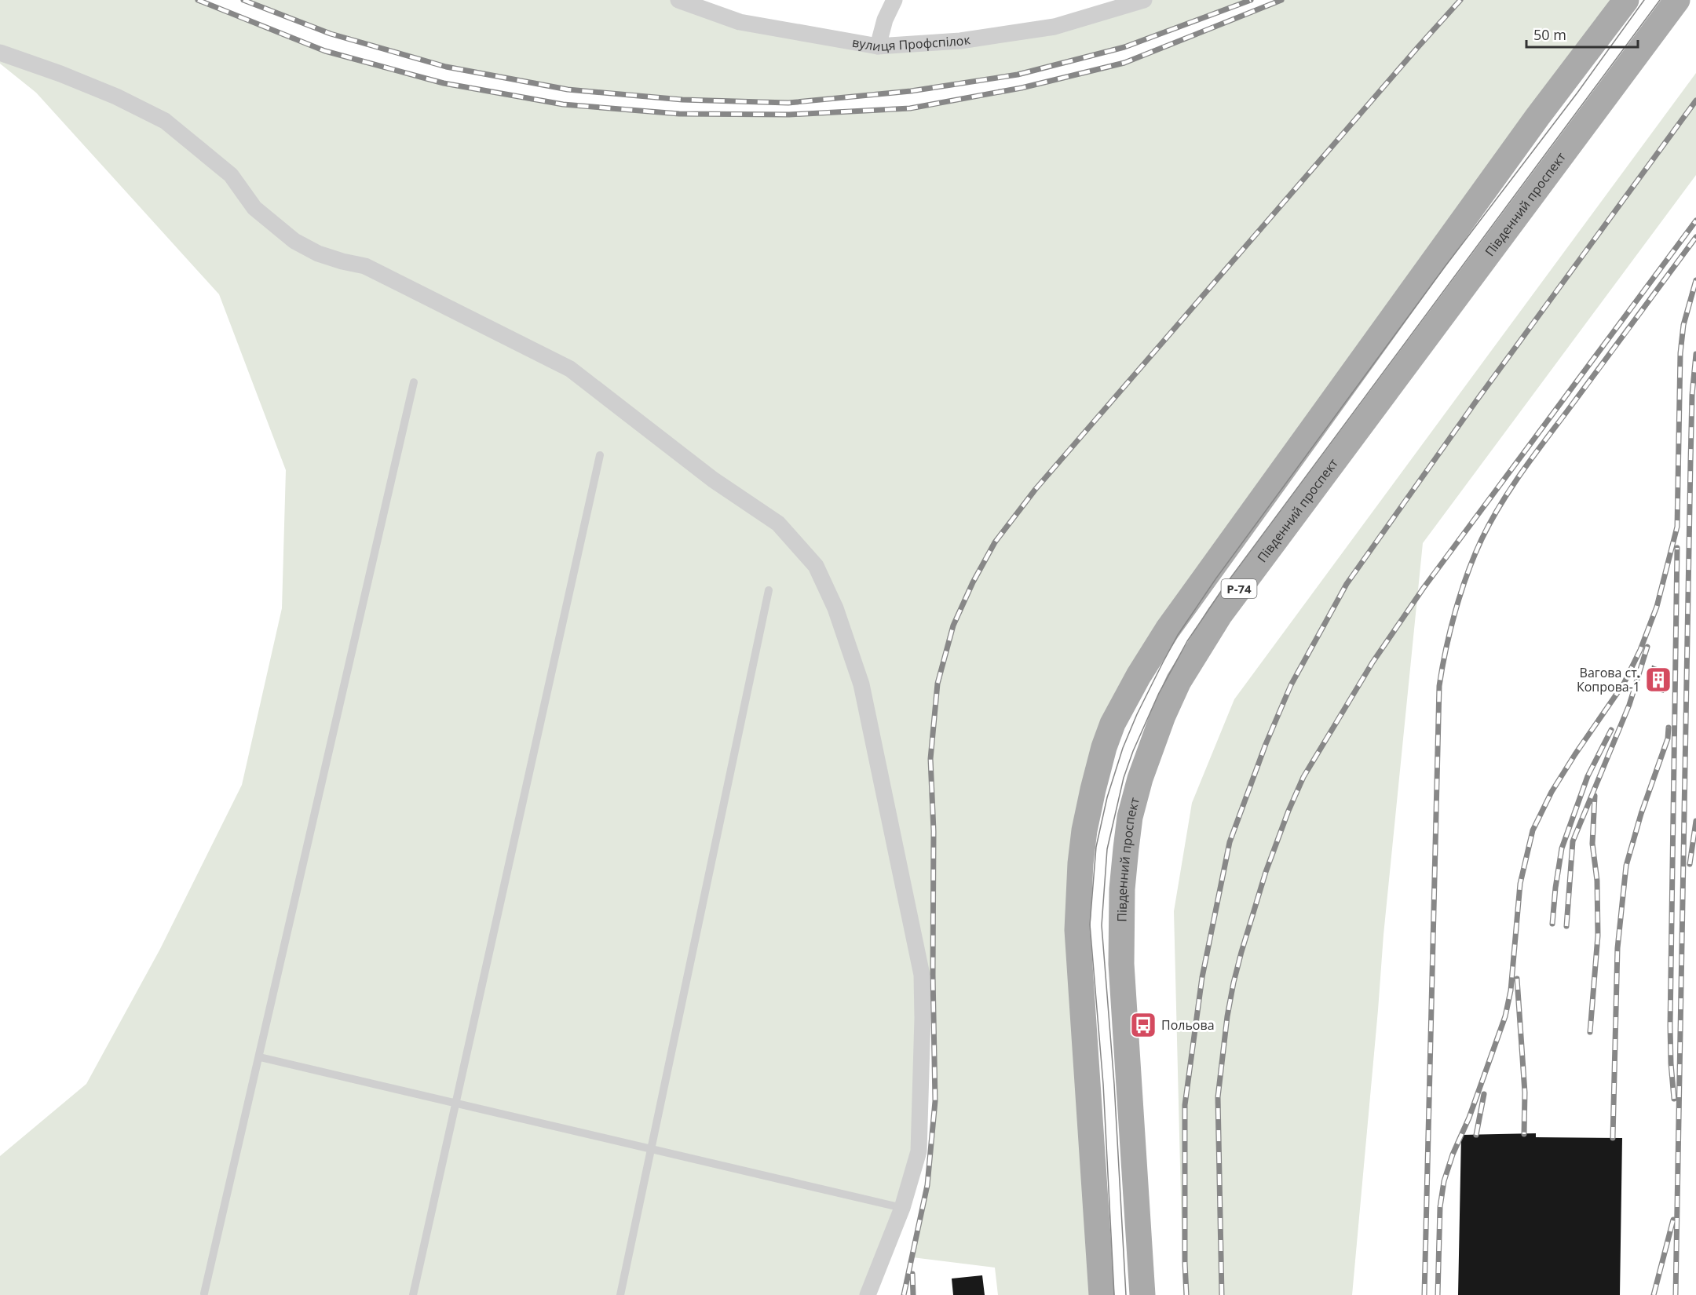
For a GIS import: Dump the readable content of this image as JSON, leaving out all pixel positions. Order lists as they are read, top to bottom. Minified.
{"streets":{"main road":["Південний проспект","Р-74"],"street":["вулиця Профспілок"]},"places":{"building":["Вагова ст. Копрова-1"],"bus stop":["Польова"]},"scale_bar":"50 m"}
